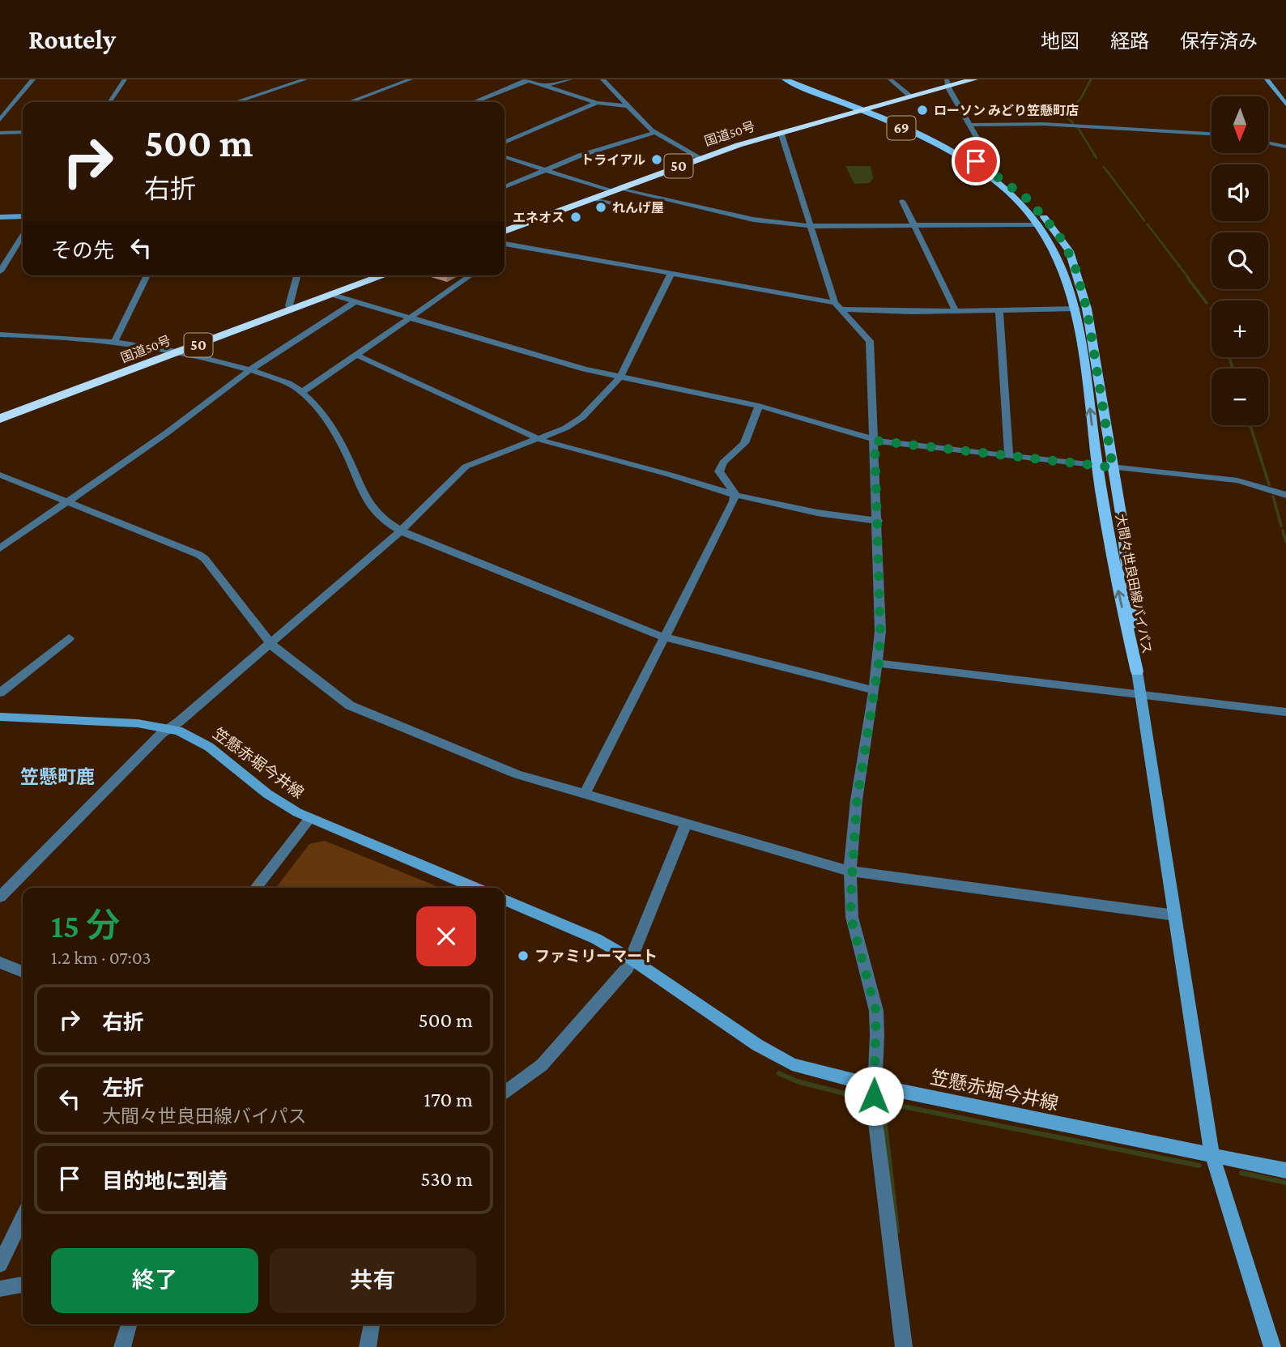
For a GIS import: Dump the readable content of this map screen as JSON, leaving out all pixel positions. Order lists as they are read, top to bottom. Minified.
{"streets":{"highway":["国道50号","50"],"main road":["69","大間々世良田線バイパス","笠懸赤堀今井線"]},"crossings":[["国道50号","大間々世良田線バイパス"]],"districts":["笠懸町鹿"],"places":["ローソン みどり笠懸町店","トライアル","れんげ屋","エネオス","ファミリーマート"],"north":"bottom","page":{"header":"Routely","nav":["地図","経路","保存済み"],"map_buttons":["+","−"],"turn":["500 m","右折"],"then":"その先","heading":["15 分","1.2 km · 07:03"],"list":[{"name":"右折","value":"500 m"},{"name":"左折","note":"大間々世良田線バイパス","value":"170 m"},{"name":"目的地に到着","value":"530 m"}],"buttons":["終了","共有"]}}
